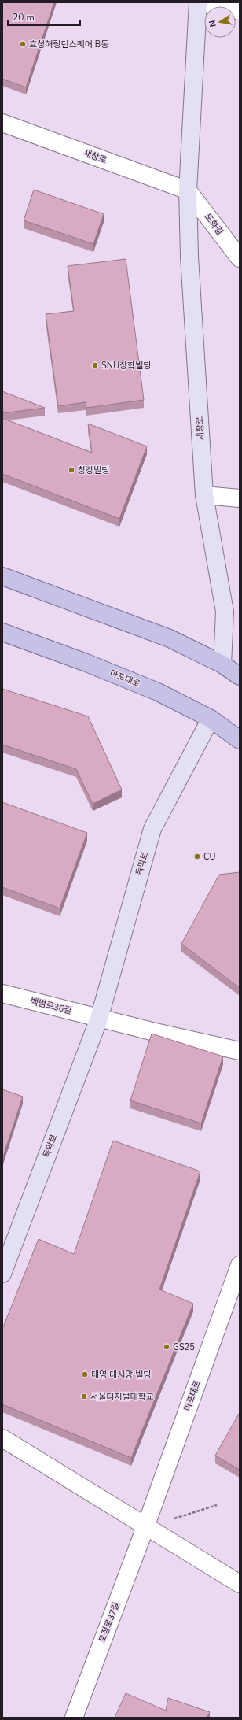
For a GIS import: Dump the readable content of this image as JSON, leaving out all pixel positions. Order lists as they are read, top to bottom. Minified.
{"streets":{"main road":["새창로","마포대로","독막로"],"street":["도화길","백범로36길","토정로37길"]},"crossings":[["새창로","도화길"],["마포대로","독막로"],["마포대로","토정로37길"],["독막로","백범로36길"]],"places":["효성해링턴스퀘어 B동","SNU장학빌딩","창강빌딩","CU","GS25","태영 데시앙 빌딩","서울디지털대학교"],"scale_bar":"20 m","north":"left"}
